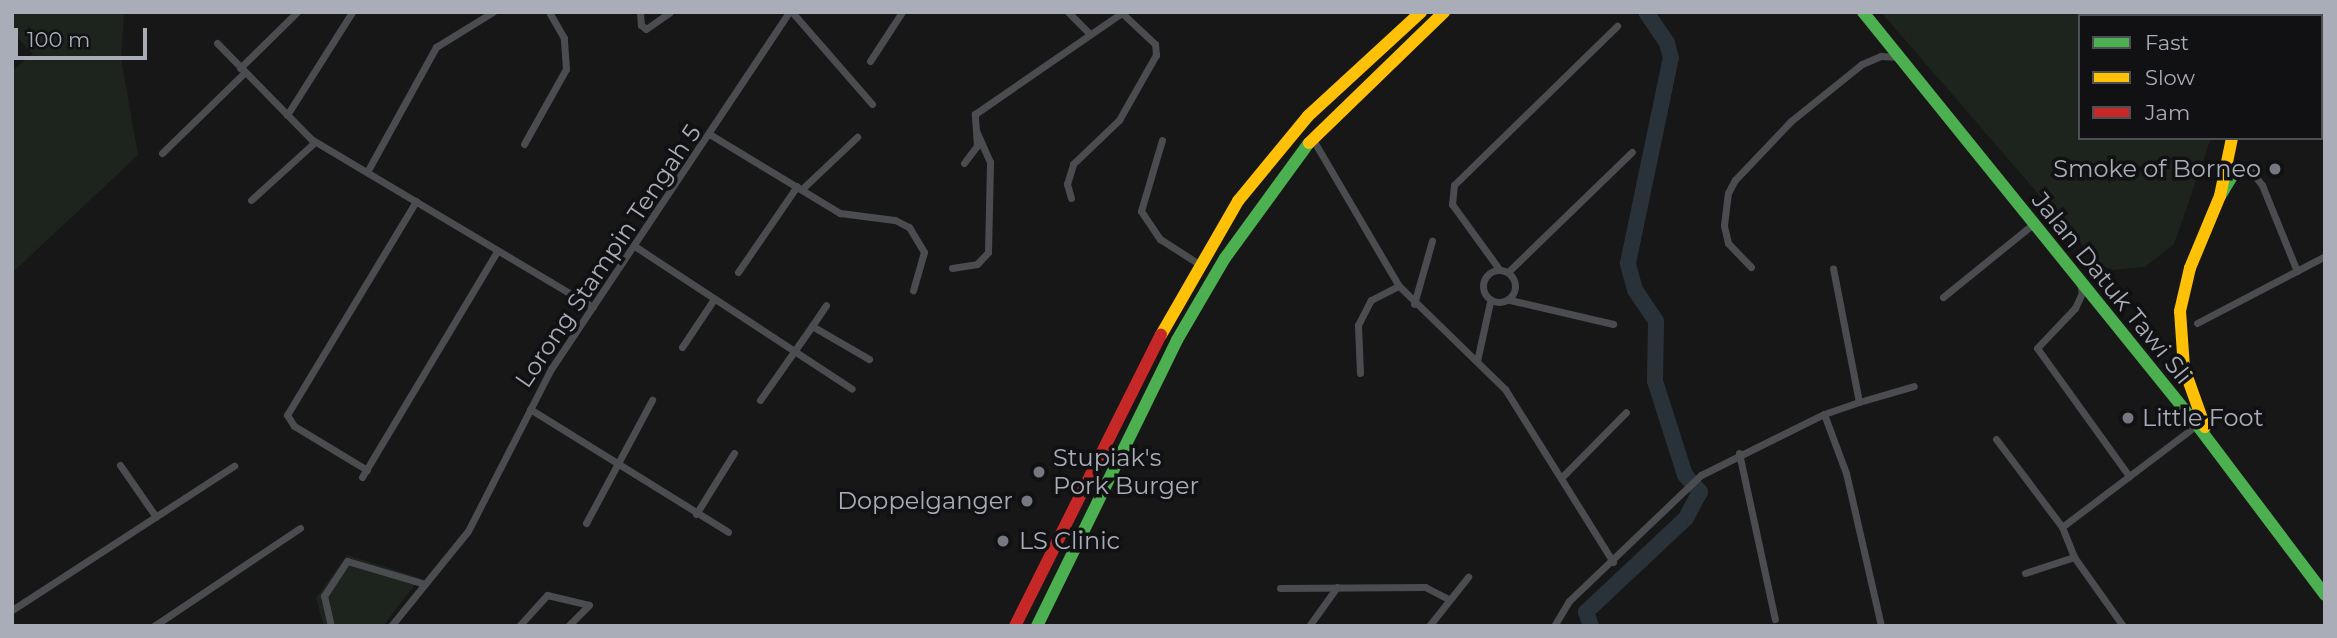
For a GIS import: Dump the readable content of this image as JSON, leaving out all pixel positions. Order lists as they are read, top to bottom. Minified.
{"streets":{"highway":["Jalan Datuk Tawi Sli"],"street":["Lorong Stampin Tengah 5"]},"places":["Smoke of Borneo","Little Foot","Stupiak's Pork Burger","Doppelganger","LS Clinic"],"legend":["Fast","Slow","Jam"],"scale_bar":"100 m"}
